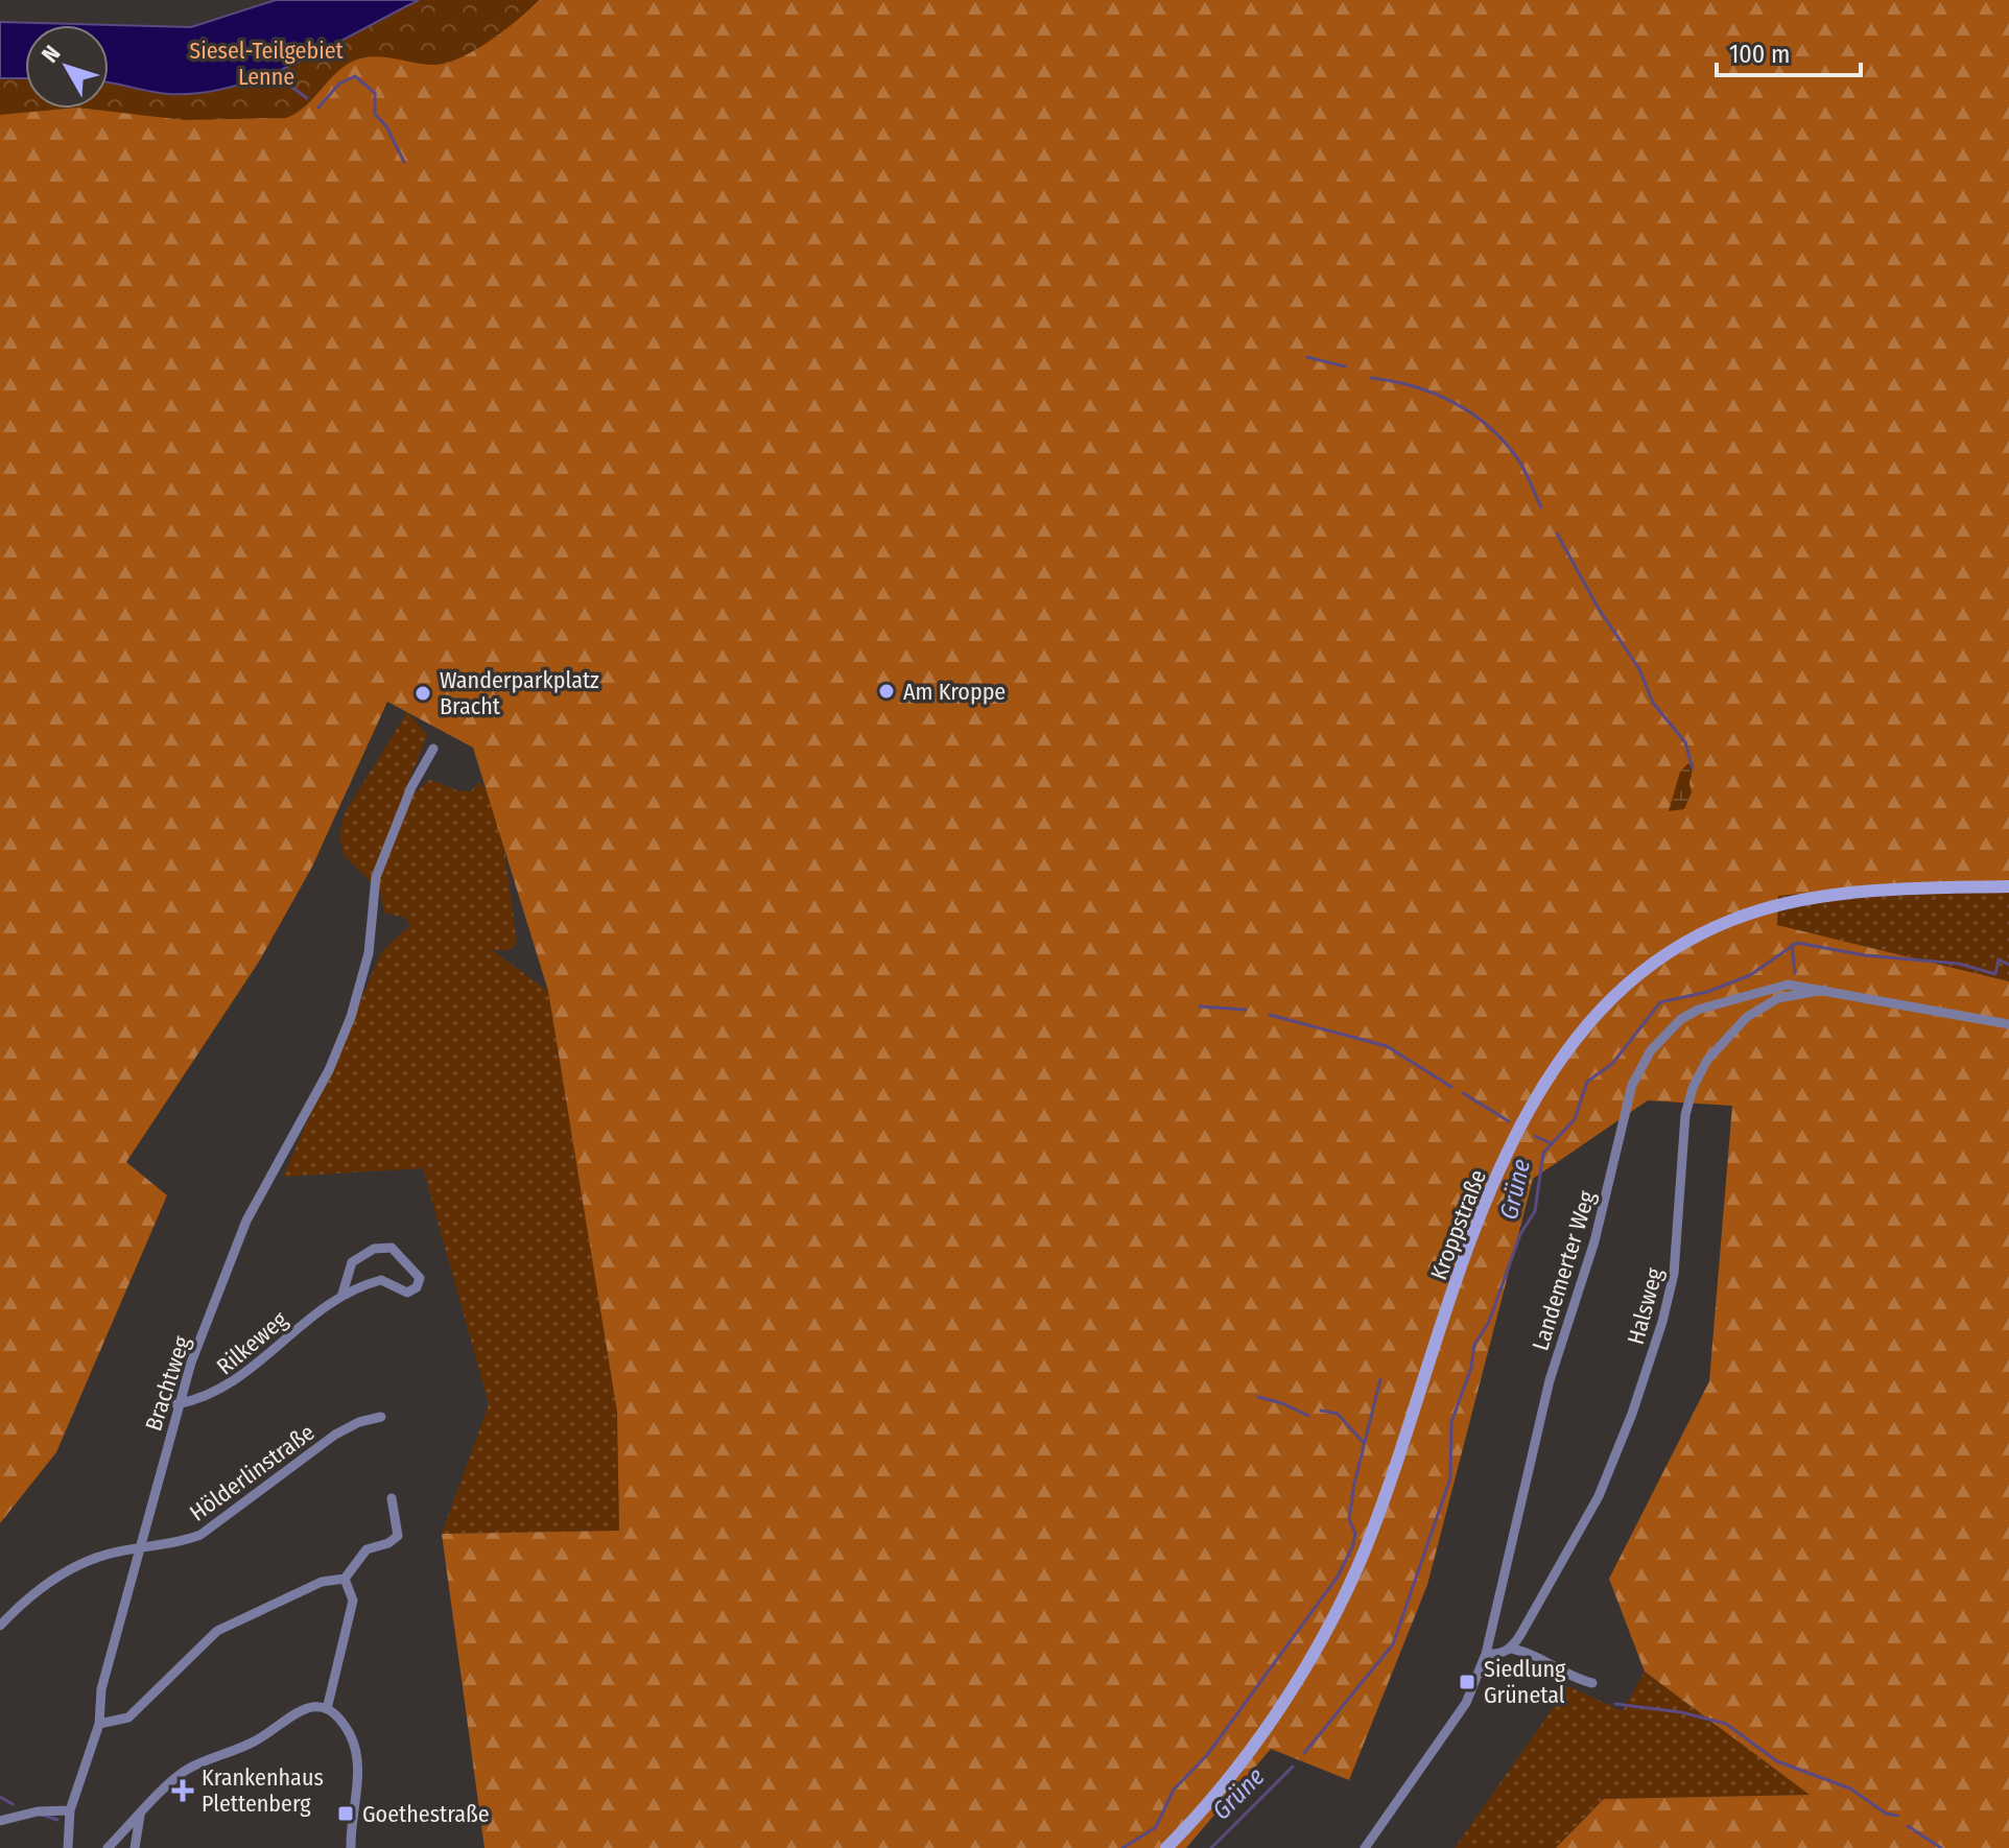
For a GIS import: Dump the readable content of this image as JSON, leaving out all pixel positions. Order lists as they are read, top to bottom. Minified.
{"streets":{"street":["Kroppstraße","Landemerter Weg","Halsweg","Rilkeweg","Brachtweg","Hölderlinstraße"]},"crossings":[["Landemerter Weg","Halsweg"],["Rilkeweg","Brachtweg"],["Brachtweg","Hölderlinstraße"]],"water":["Grüne"],"parks":["Siesel-Teilgebiet Lenne"],"places":{"other":["Am Kroppe","Wanderparkplatz Bracht"],"transit":["Siedlung Grünetal","Goethestraße"],"health":["Krankenhaus Plettenberg"]},"scale_bar":"100 m","north":"top left"}
